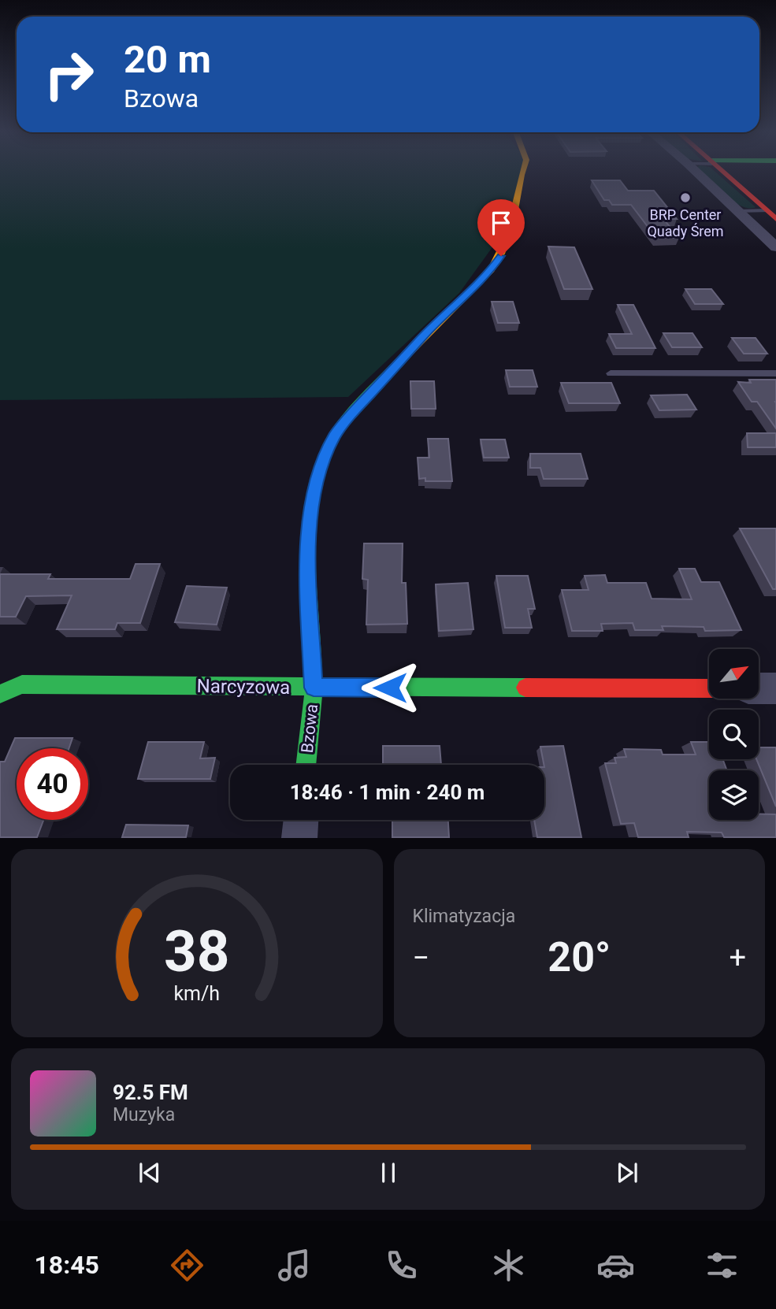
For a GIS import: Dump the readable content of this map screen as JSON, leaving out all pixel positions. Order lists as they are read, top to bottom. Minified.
{"streets":{"street":["Narcyzowa","Bzowa"]},"crossings":[["Narcyzowa","Bzowa"]],"places":["BRP Center Quady Śrem"],"north":"top right","page":{"turn":["20 m","Bzowa"],"limit":"40","trip":"18:46 · 1 min · 240 m","tile":"Klimatyzacja","heat":["−","20°","+"],"song":["92.5 FM","Muzyka"],"tabs":"18:45","gauge":["38","km/h"]}}
